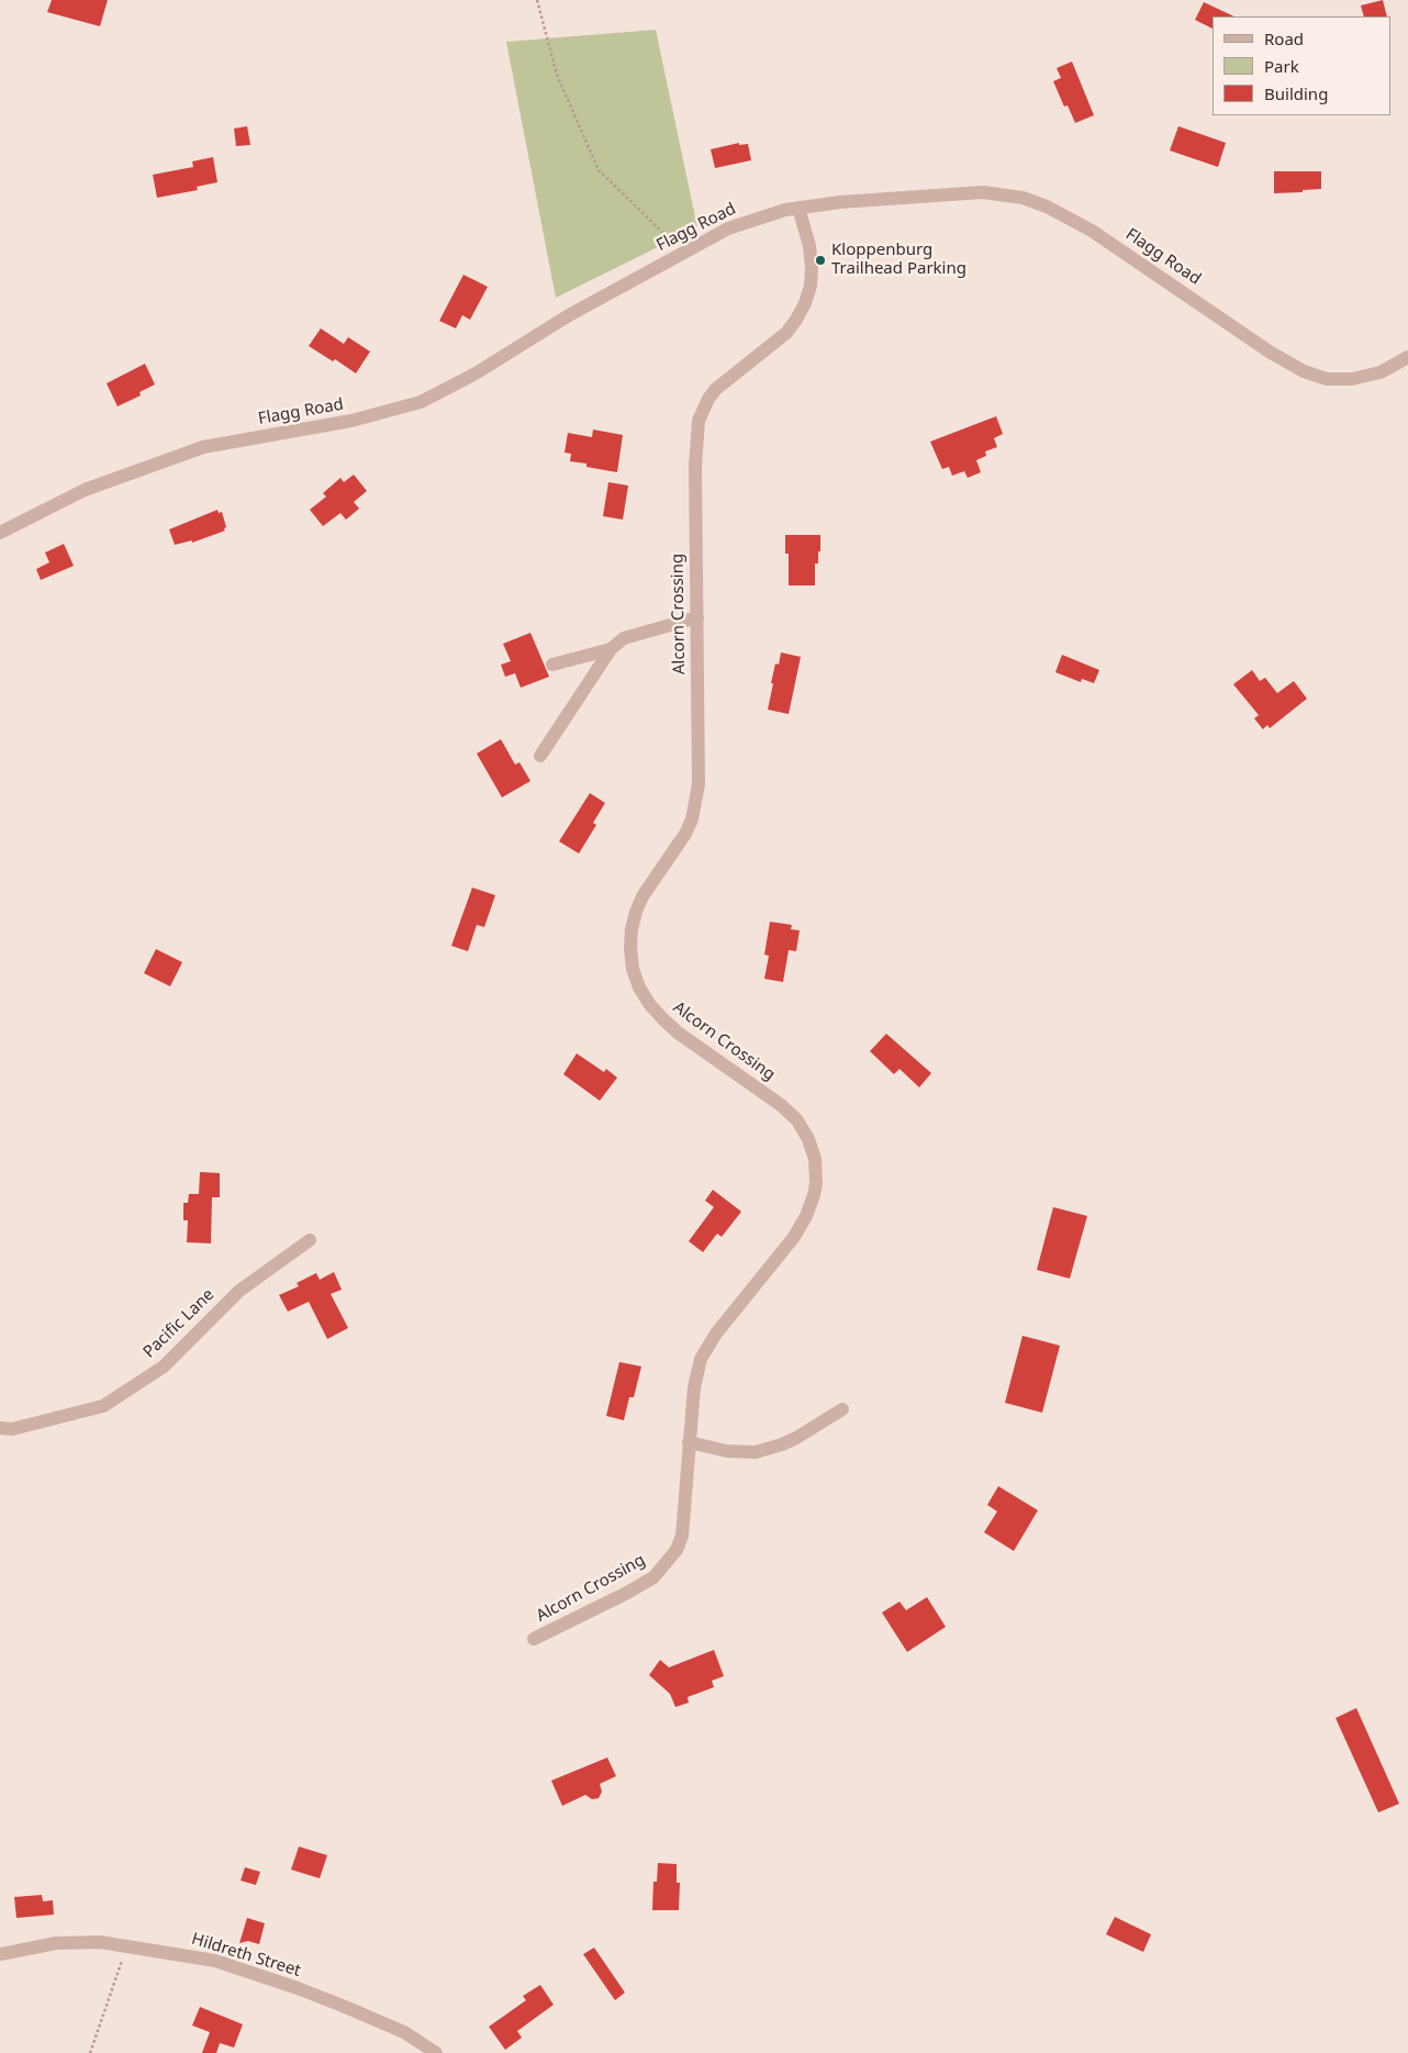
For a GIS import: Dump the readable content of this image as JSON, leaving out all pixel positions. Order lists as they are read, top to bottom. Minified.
{"streets":{"street":["Flagg Road","Alcorn Crossing","Pacific Lane","Hildreth Street"]},"crossings":[["Flagg Road","Alcorn Crossing"]],"places":["Kloppenburg Trailhead Parking"],"legend":["Road","Park","Building"]}
